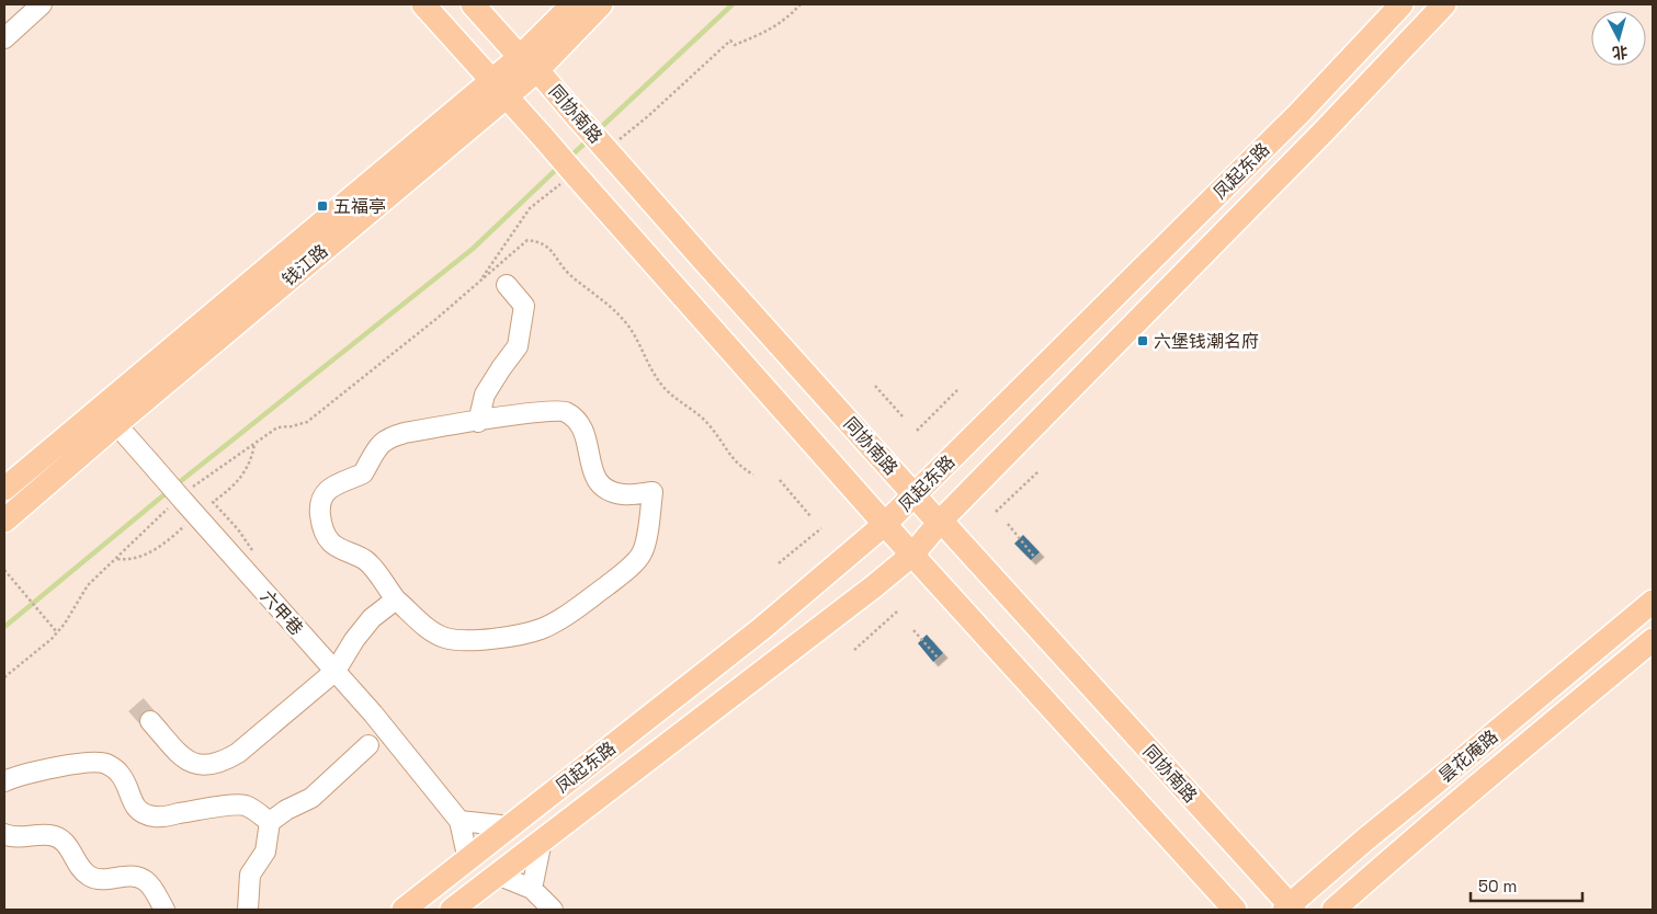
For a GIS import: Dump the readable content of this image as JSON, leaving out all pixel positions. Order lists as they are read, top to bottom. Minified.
{"streets":{"main road":["同协南路","凤起东路","钱江路","昙花庵路"],"street":["六甲巷"]},"crossings":[["同协南路","凤起东路"],["同协南路","钱江路"],["同协南路","昙花庵路"],["凤起东路","六甲巷"],["钱江路","六甲巷"]],"places":{"transit":["五福亭","六堡钱潮名府"]},"scale_bar":"50 m","north":"bottom"}
